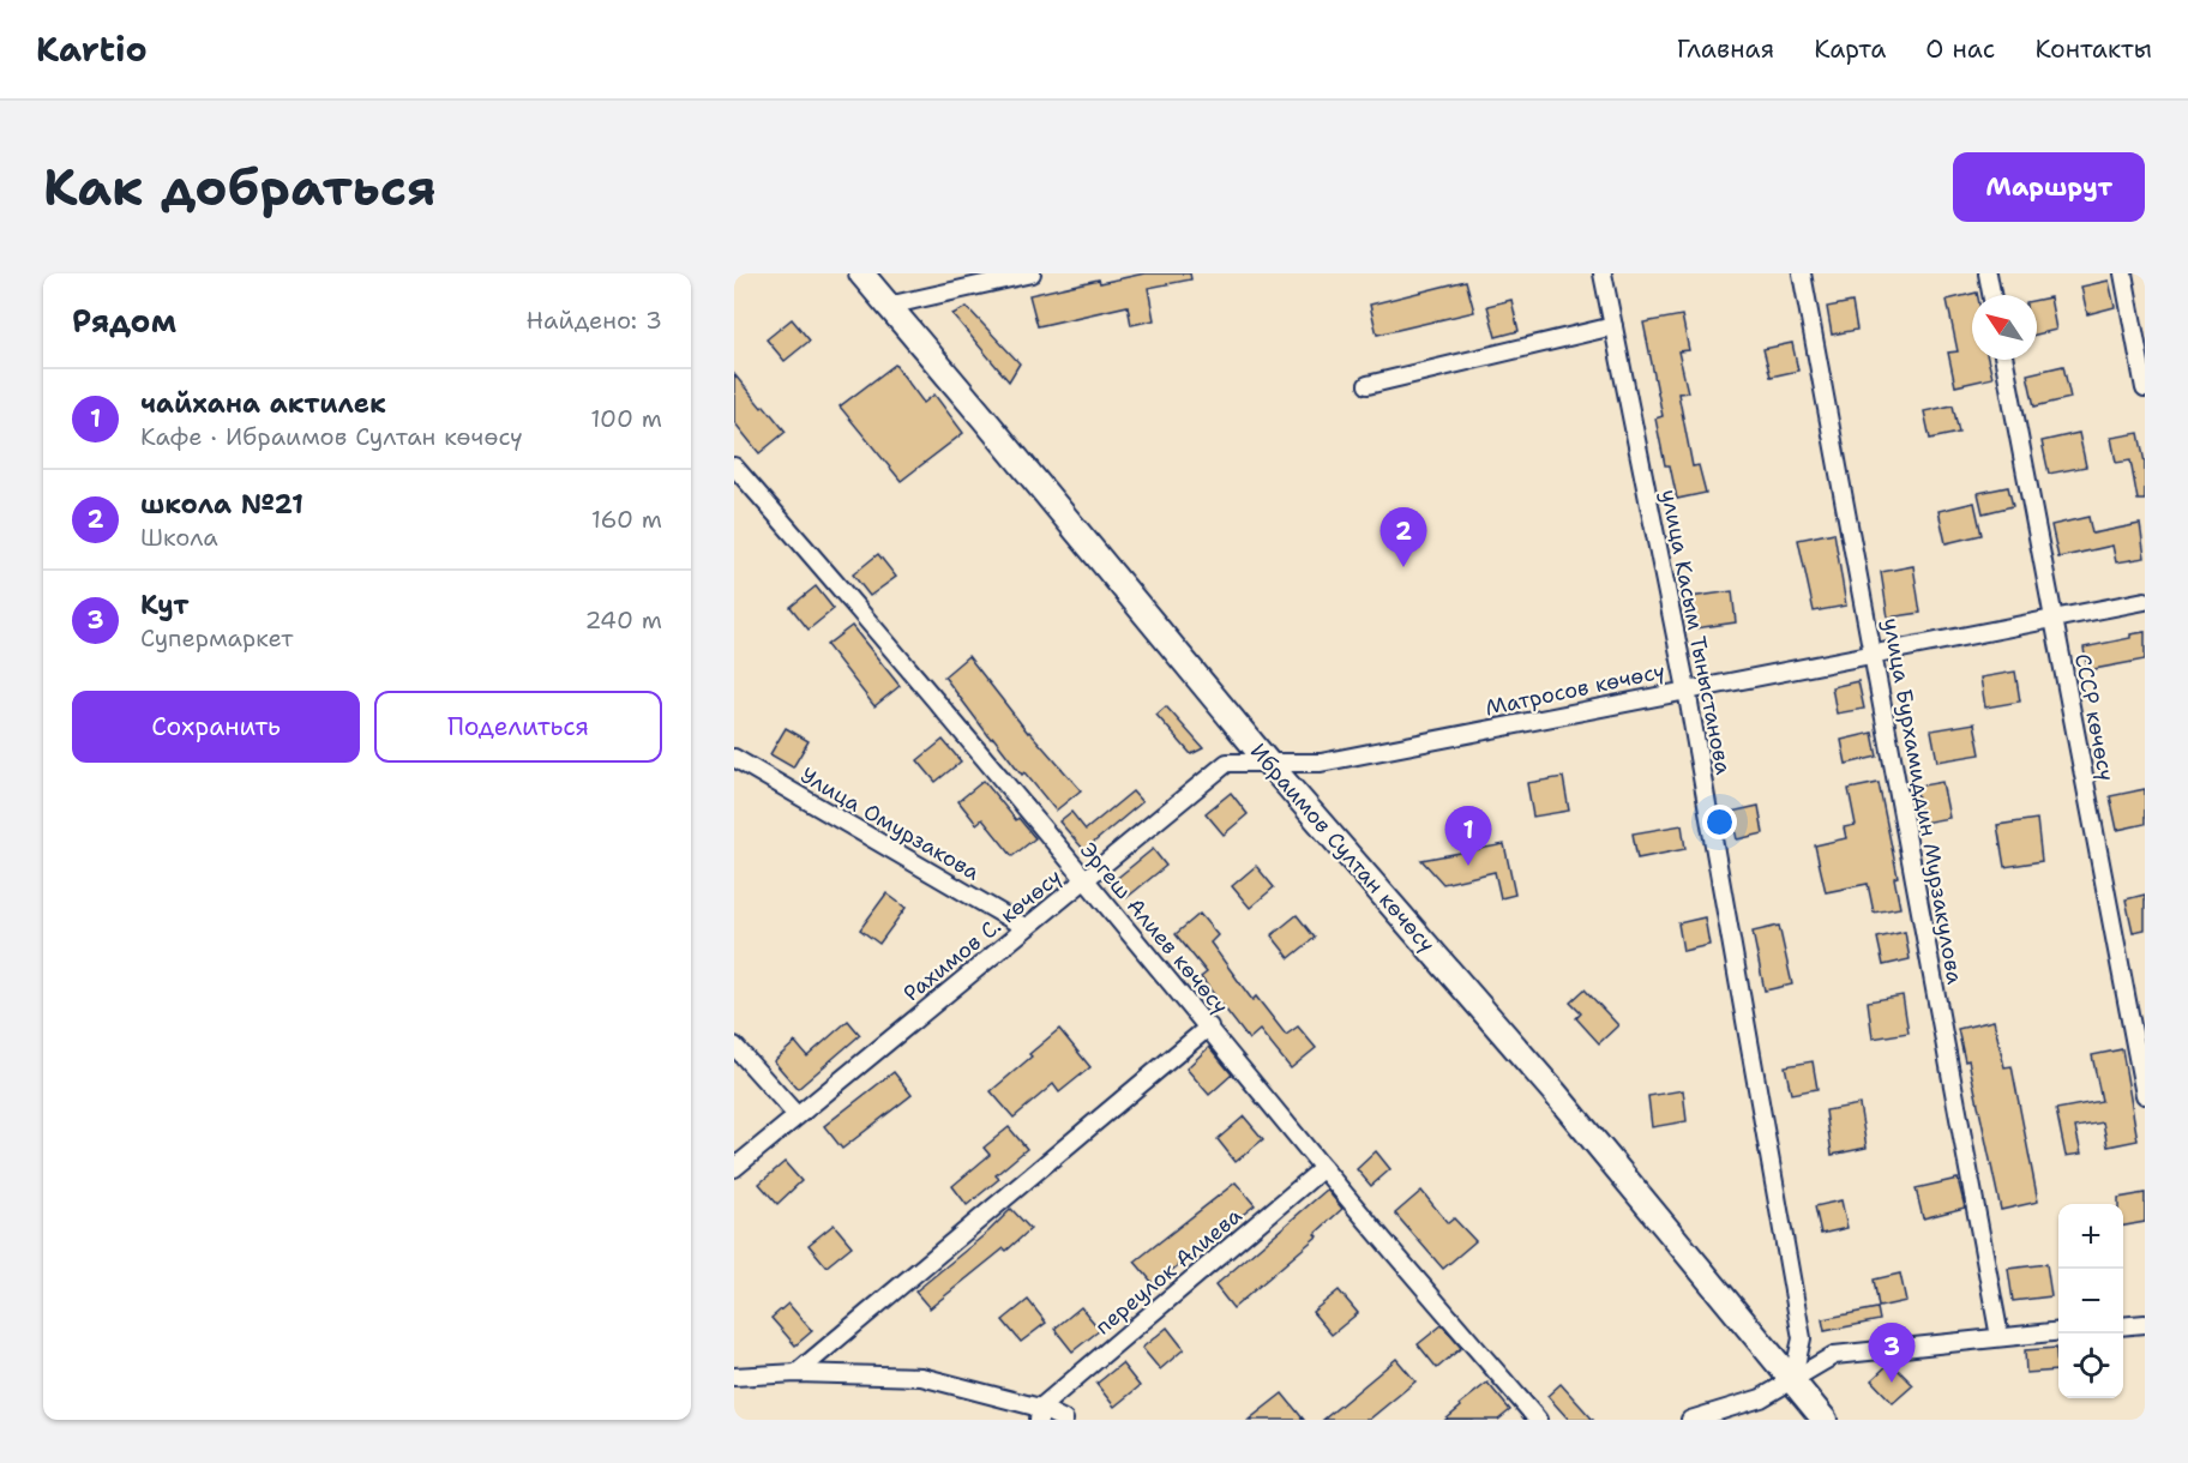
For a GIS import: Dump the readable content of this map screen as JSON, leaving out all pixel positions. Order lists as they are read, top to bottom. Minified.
{"streets":{"main road":["Ибраимов Султан көчөсү"],"street":["улица Касым Тыныстанова","Матросов көчөсү","СССР көчөсү","улица Бурхамиддин Мурзакулова","Улица Омурзакова","Эргеш Алиев көчөсү","Рахимов С. көчөсү","переулок Алиева"]},"crossings":[["улица Касым Тыныстанова","Матросов көчөсү"],["улица Касым Тыныстанова","Ибраимов Султан көчөсү"],["Матросов көчөсү","СССР көчөсү"],["Матросов көчөсү","улица Бурхамиддин Мурзакулова"],["Матросов көчөсү","Ибраимов Султан көчөсү"],["Матросов көчөсү","Рахимов С. көчөсү"],["Улица Омурзакова","Рахимов С. көчөсү"],["Ибраимов Султан көчөсү","Рахимов С. көчөсү"],["Эргеш Алиев көчөсү","Рахимов С. көчөсү"],["Эргеш Алиев көчөсү","переулок Алиева"]],"north":"top left","page":{"header":"Kartio","nav":["Главная","Карта","О нас","Контакты"],"buttons":["Маршрут",["Сохранить","Поделиться"]],"title":"Как добраться","heading":["Рядом","Найдено: 3"],"list":[{"mark":"1","name":"чайхана актилек","note":"Кафе · Ибраимов Султан көчөсү","value":"100 m"},{"mark":"2","name":"школа №21","note":"Школа","value":"160 m"},{"mark":"3","name":"Кут","note":"Супермаркет","value":"240 m"}],"pins":["2","1","3"],"map_buttons":["+","−"]}}
